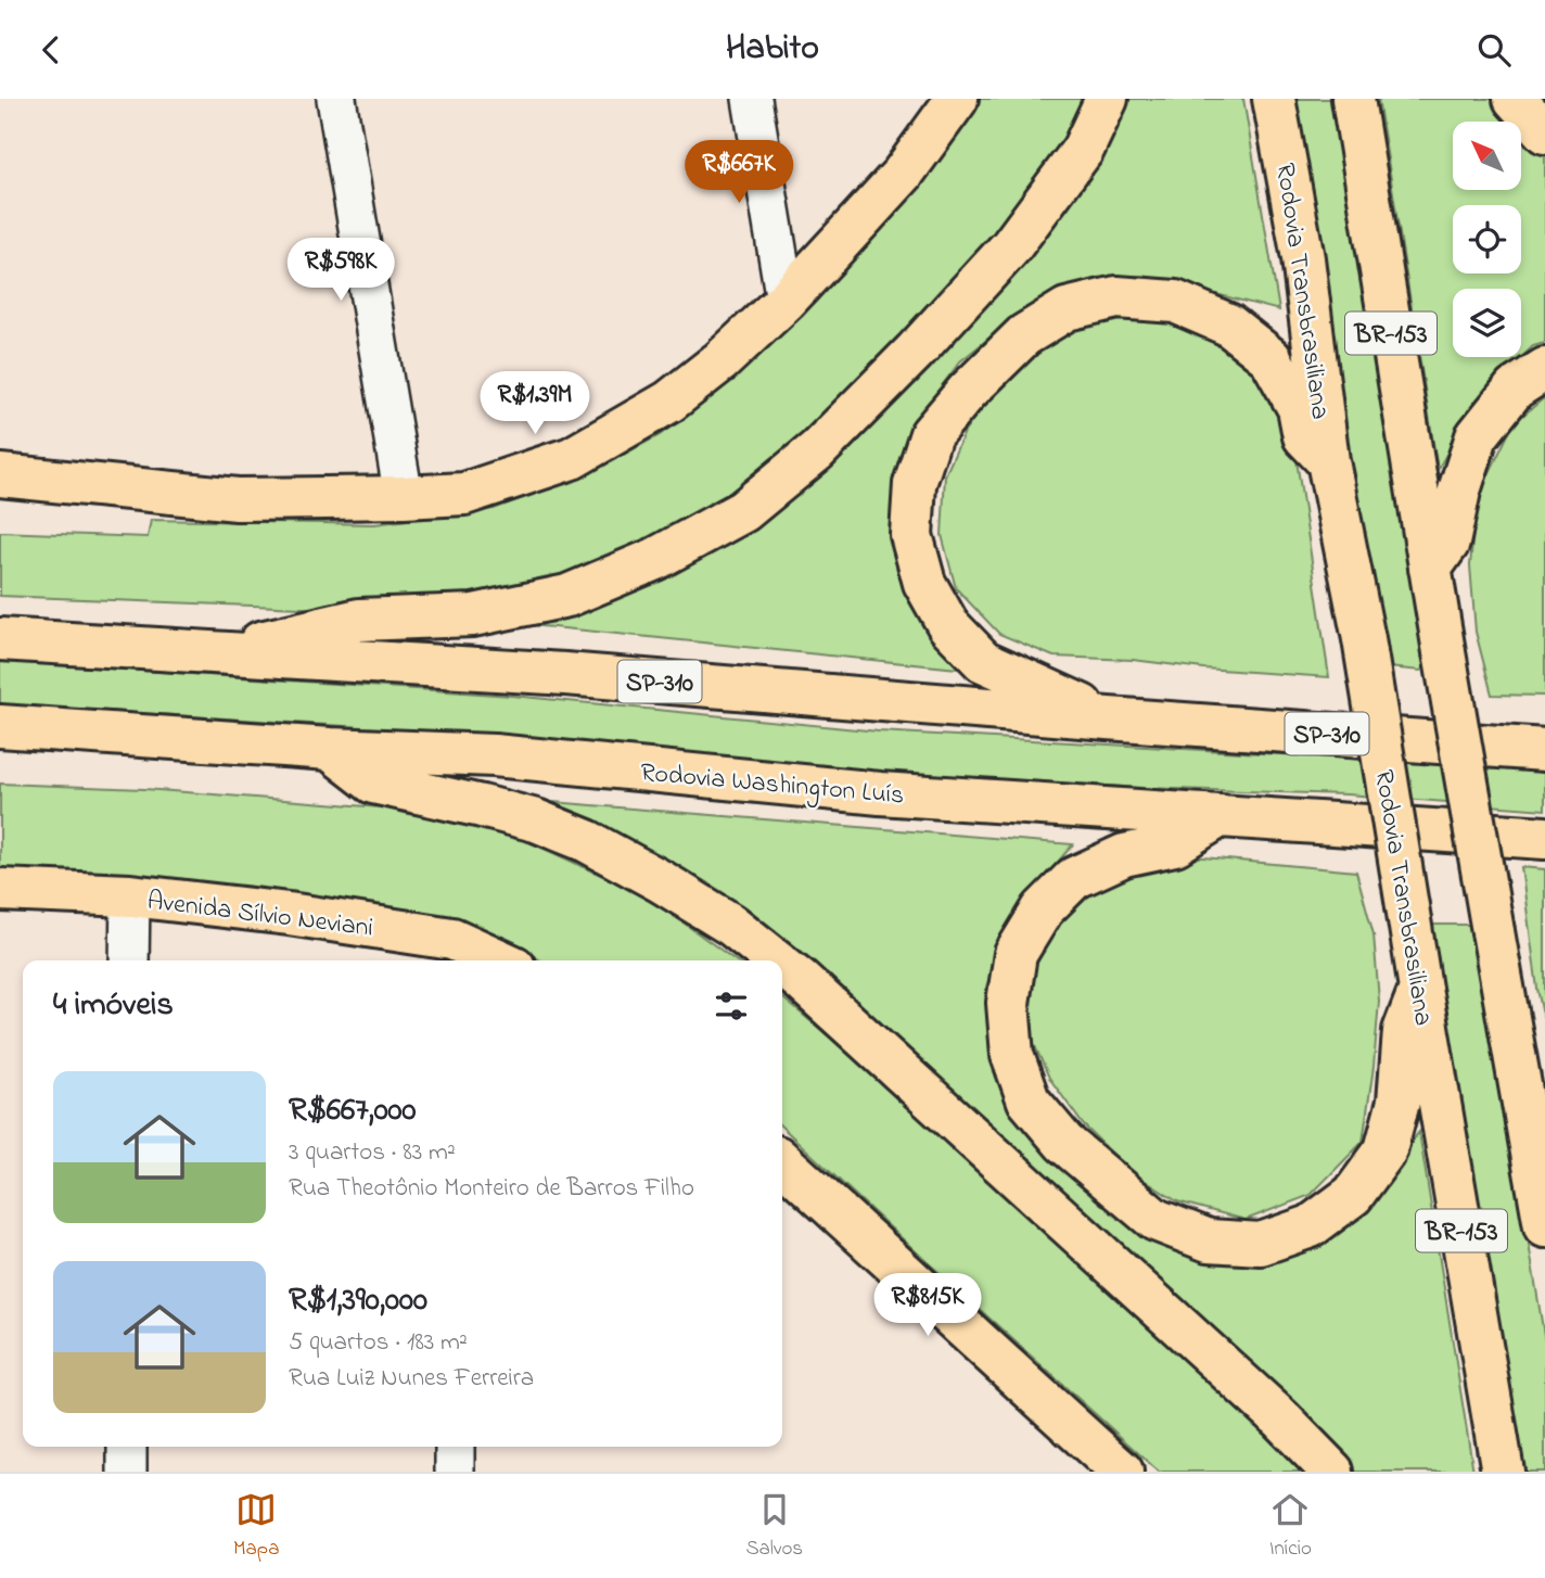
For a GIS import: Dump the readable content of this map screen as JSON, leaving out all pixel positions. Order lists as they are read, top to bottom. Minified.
{"streets":{"main road":["Rodovia Transbrasiliana","BR-153","SP-310","Rodovia Washington Luís","Avenida Sílvio Neviani"]},"north":"top left","page":{"header":"Habito","price":["R$667K","R$598K","R$1.39M","R$815K"],"heading":"4 imóveis","list":[{"name":"R$667,000","note":"3 quartos · 83 m² · Rua Theotônio Monteiro de Barros Filho"},{"name":"R$1,390,000","note":"5 quartos · 183 m² · Rua Luiz Nunes Ferreira"}],"tabs":["Mapa","Salvos","Início"]}}
